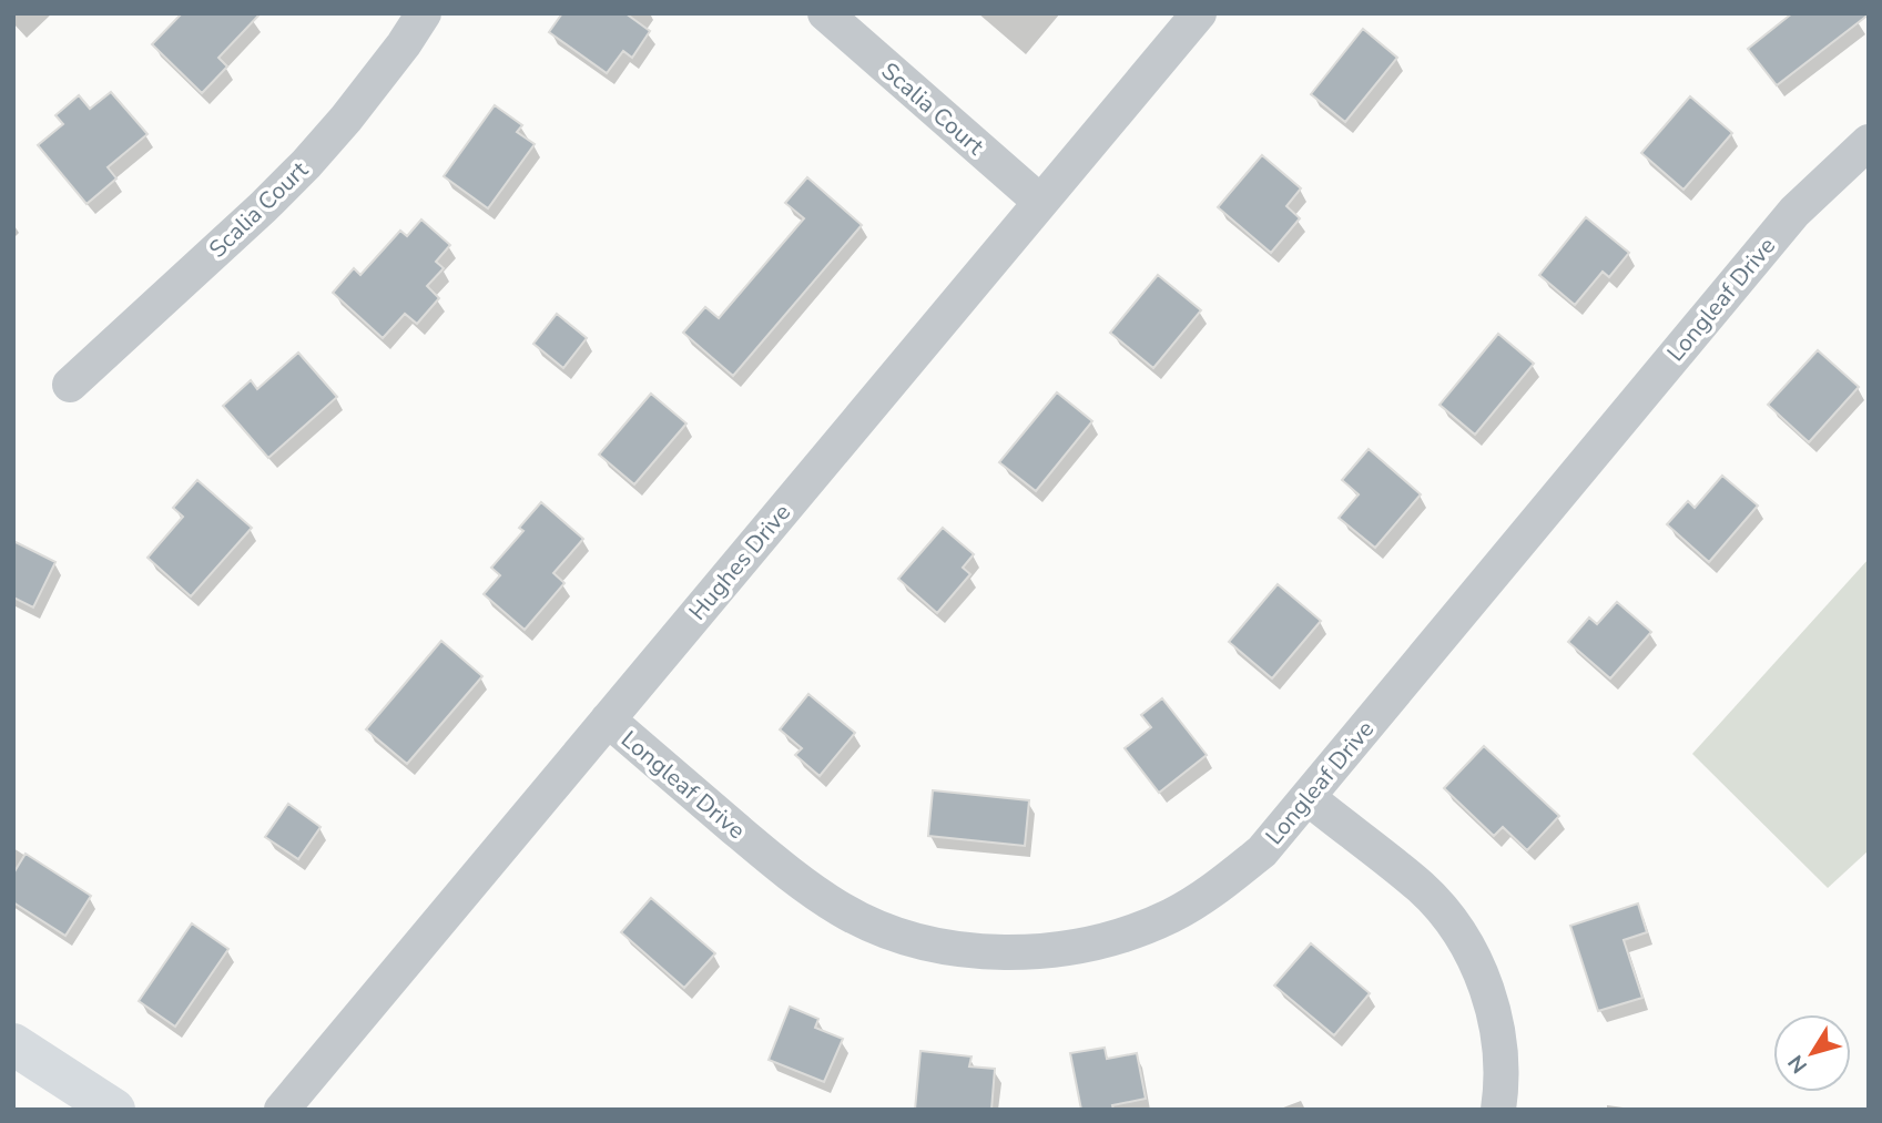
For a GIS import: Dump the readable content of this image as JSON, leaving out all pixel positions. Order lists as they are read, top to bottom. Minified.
{"streets":{"street":["Scalia Court","Longleaf Drive","Hughes Drive"]},"crossings":[["Scalia Court","Hughes Drive"],["Longleaf Drive","Hughes Drive"]],"north":"bottom left"}
